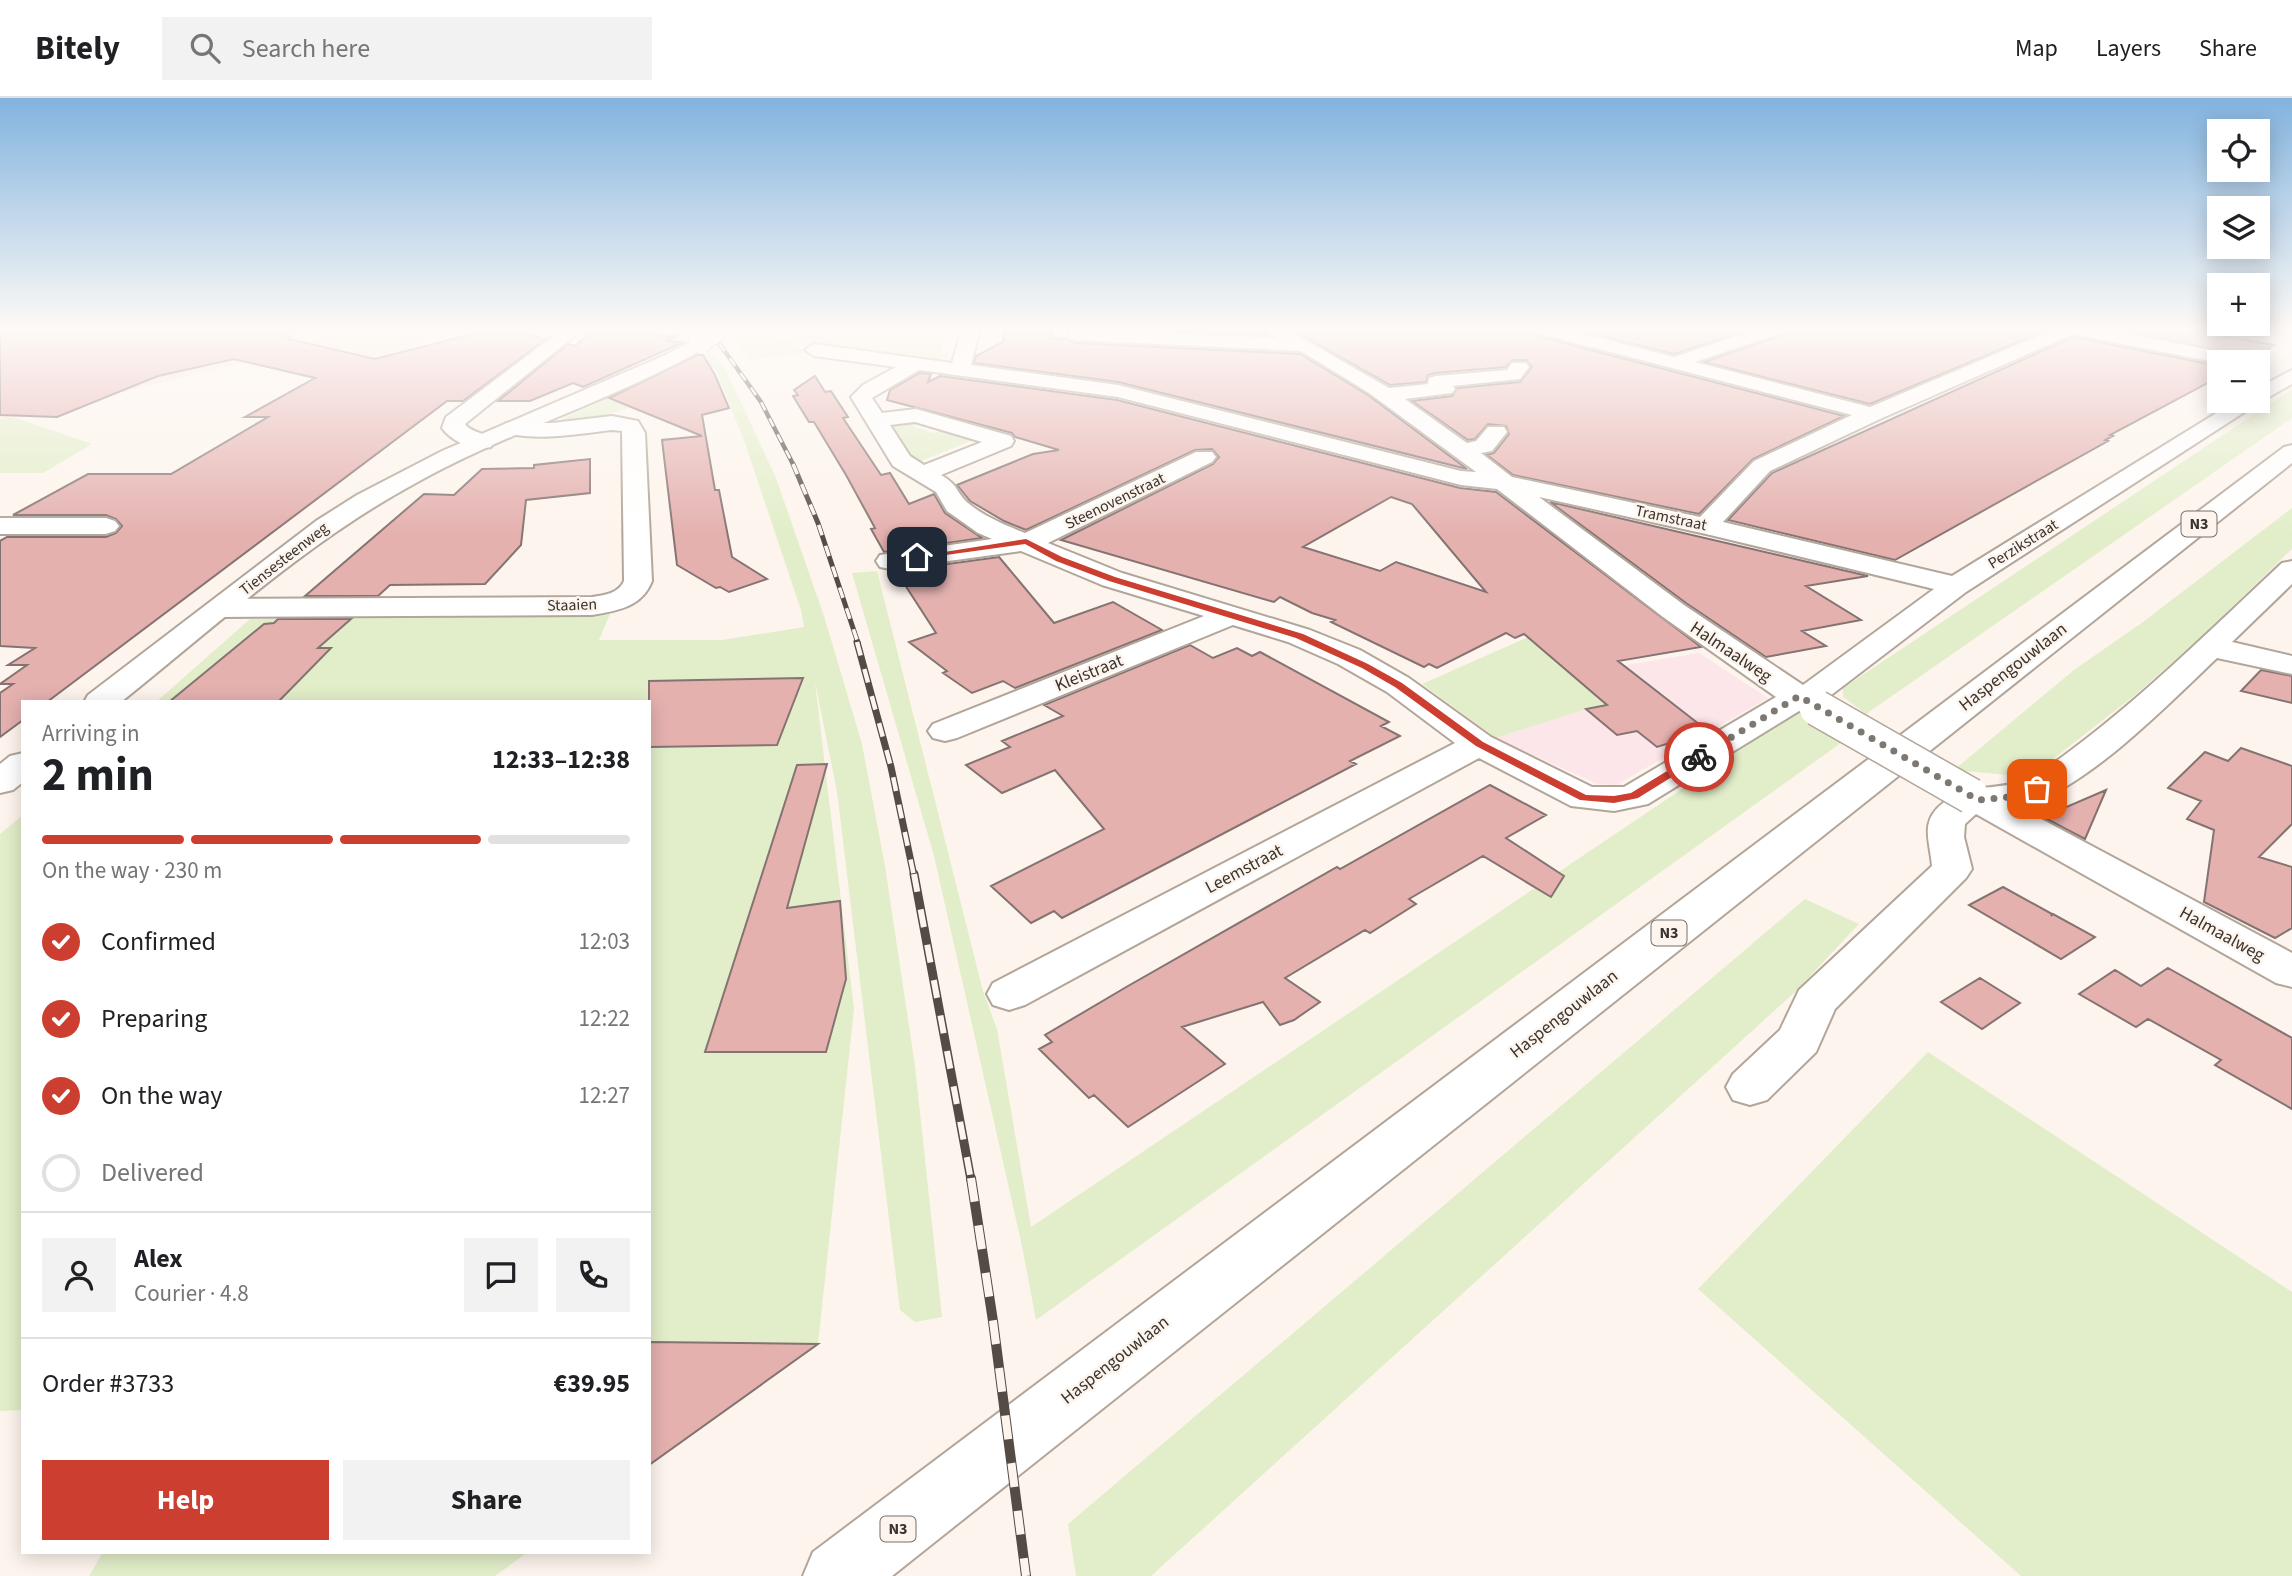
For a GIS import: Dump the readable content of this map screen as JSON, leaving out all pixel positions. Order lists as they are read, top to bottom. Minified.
{"streets":{"street":["Steenovenstraat","Tramstraat","N3","Perzikstraat","Tiensesteenweg","Staaien","Halmaalweg","Haspengouwlaan","Kleistraat","Leemstraat"]},"crossings":[["Tramstraat","Perzikstraat"],["Tramstraat","Halmaalweg"],["Perzikstraat","Halmaalweg"],["Tiensesteenweg","Staaien"]],"page":{"header":"Bitely","search":"Search here","nav":["Map","Layers","Share"],"map_buttons":["+","−"],"heading":["2 min","Arriving in","12:33–12:38"],"panel":["Alex","Courier · 4.8","Order #3733","€39.95"],"bar":"On the way · 230 m","list":[["Confirmed","12:03"],["Preparing","12:22"],["On the way","12:27"],"Delivered"],"buttons":["Help","Share"]}}
